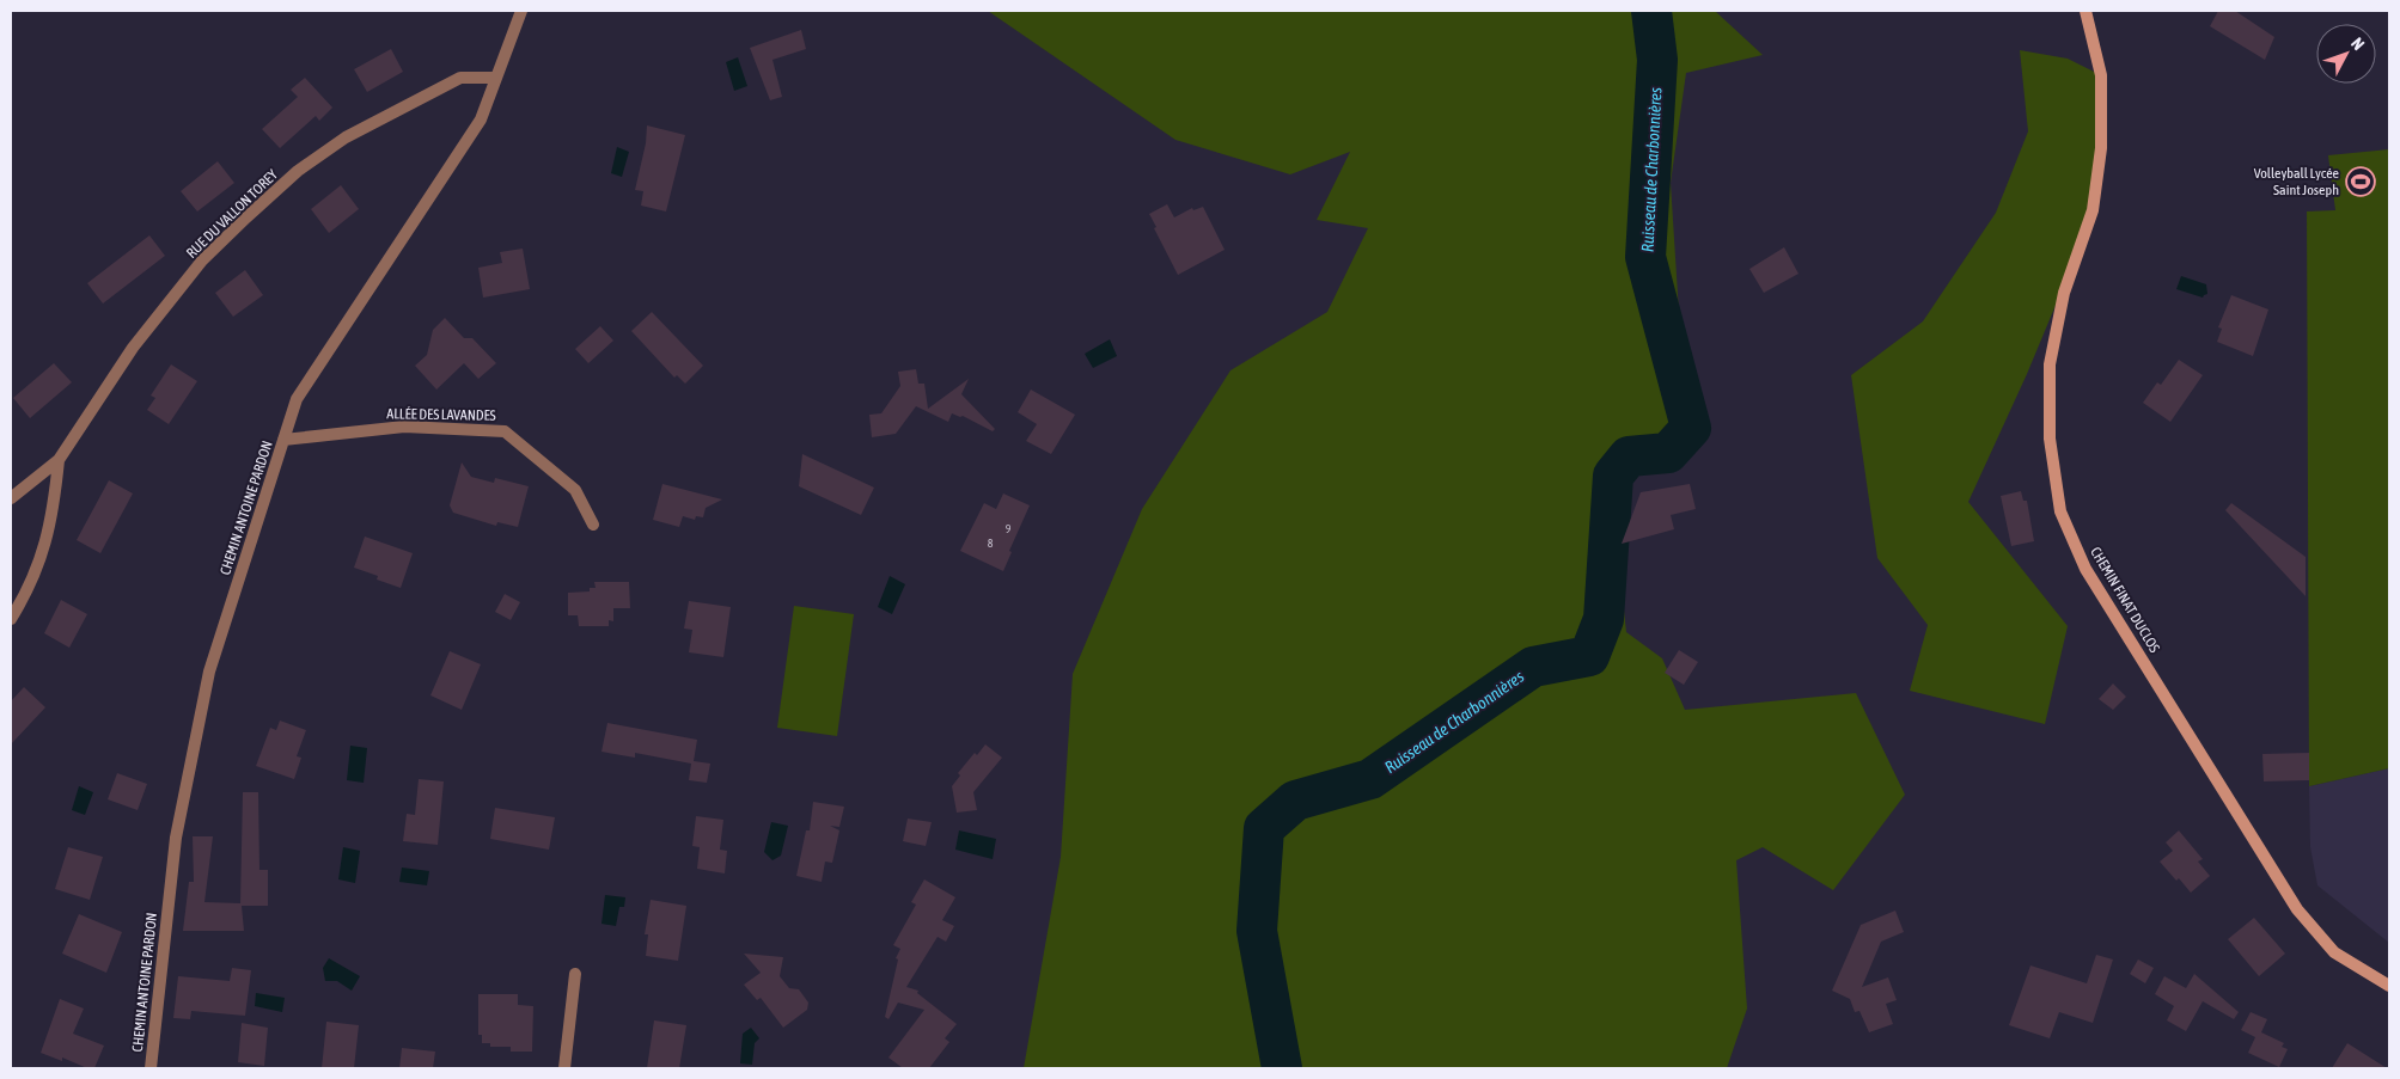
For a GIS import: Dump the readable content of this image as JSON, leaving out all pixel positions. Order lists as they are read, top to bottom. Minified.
{"streets":{"main road":["CHEMIN FINAT DUCLOS"],"street":["RUE DU VALLON TOREY","ALLÉE DES LAVANDES","CHEMIN ANTOINE PARDON"]},"crossings":[["RUE DU VALLON TOREY","CHEMIN ANTOINE PARDON"],["ALLÉE DES LAVANDES","CHEMIN ANTOINE PARDON"]],"water":["Ruisseau de Charbonnières"],"places":{"sports":["Volleyball Lycée Saint Joseph"]},"house_numbers":["9","8"],"north":"top right"}
